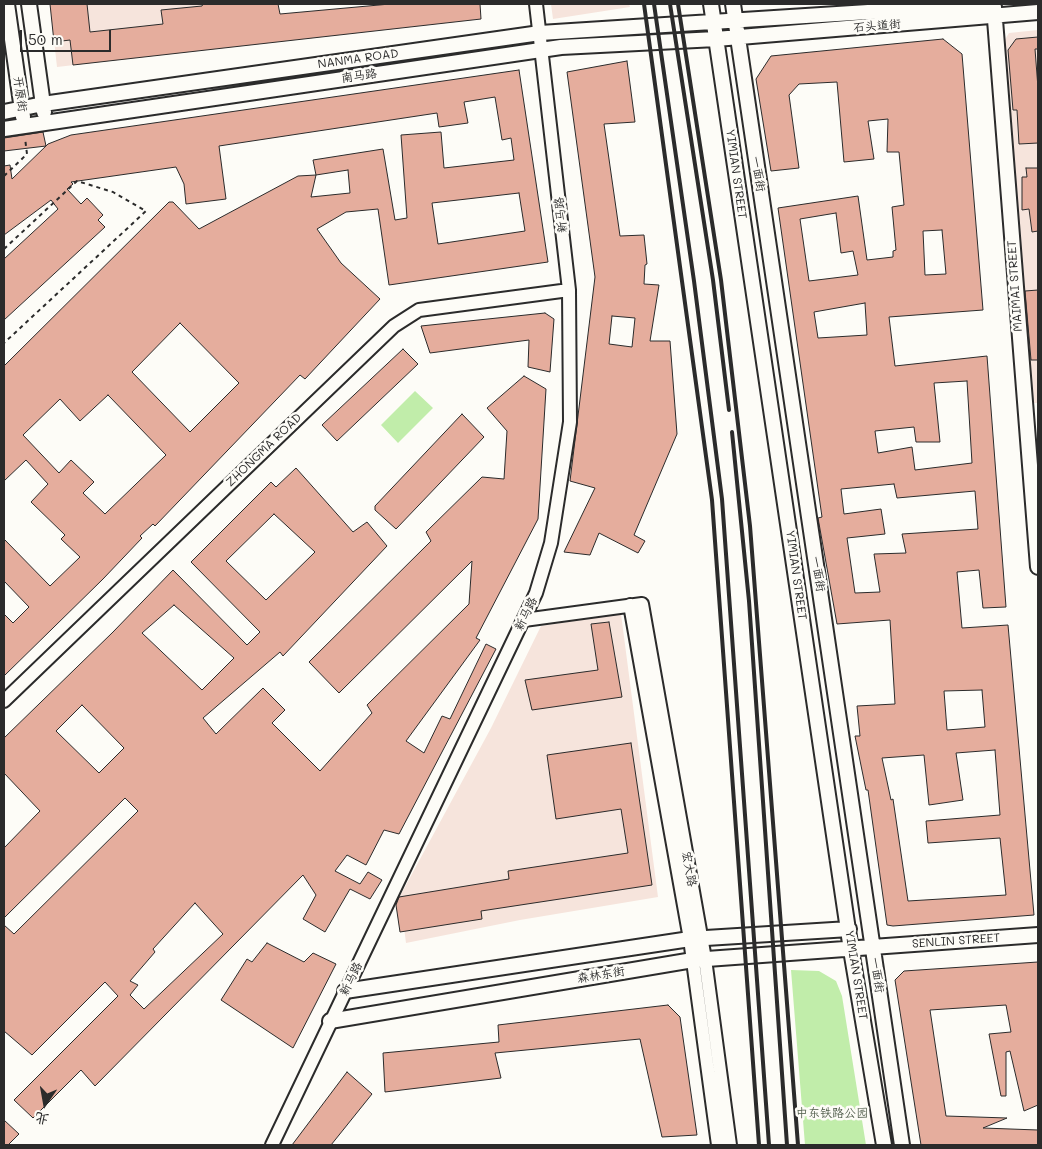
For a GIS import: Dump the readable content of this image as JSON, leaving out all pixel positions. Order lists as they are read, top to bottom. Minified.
{"streets":{"main road":["石头道街","NANMA ROAD","南马路","开原街","YIMIAN STREET","一面街","MAIMAI STREET","SENLIN STREET","森林东街"],"street":["新马路","ZHONGMA ROAD","宏大路"]},"crossings":[["石头道街","NANMA ROAD"],["石头道街","南马路"],["石头道街","YIMIAN STREET"],["石头道街","一面街"],["石头道街","MAIMAI STREET"],["NANMA ROAD","开原街"],["NANMA ROAD","YIMIAN STREET"],["NANMA ROAD","一面街"],["NANMA ROAD","新马路"],["NANMA ROAD","MAIMAI STREET"],["南马路","开原街"],["南马路","YIMIAN STREET"],["南马路","新马路"],["YIMIAN STREET","森林东街"],["一面街","SENLIN STREET"],["一面街","森林东街"],["新马路","ZHONGMA ROAD"],["新马路","宏大路"],["新马路","森林东街"],["宏大路","森林东街"],["SENLIN STREET","森林东街"]],"parks":["中东铁路公园"],"scale_bar":"50 m","north":"bottom"}
